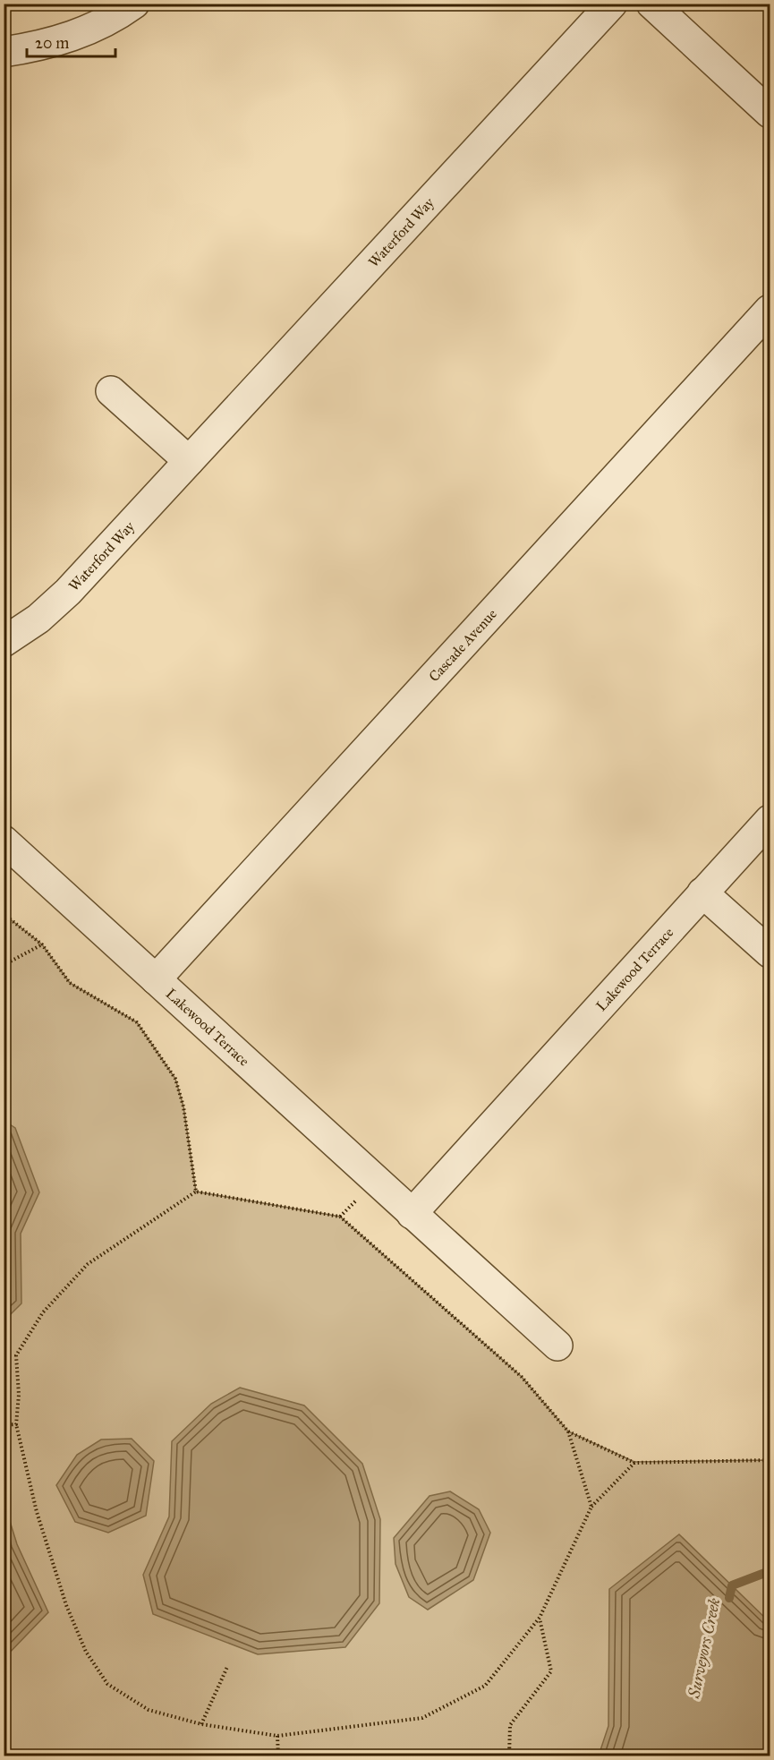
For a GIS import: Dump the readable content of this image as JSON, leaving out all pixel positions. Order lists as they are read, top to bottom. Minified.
{"streets":{"street":["Waterford Way","Cascade Avenue","Lakewood Terrace"]},"crossings":[["Cascade Avenue","Lakewood Terrace"]],"water":["Surveyors Creek"],"scale_bar":"20 m"}
